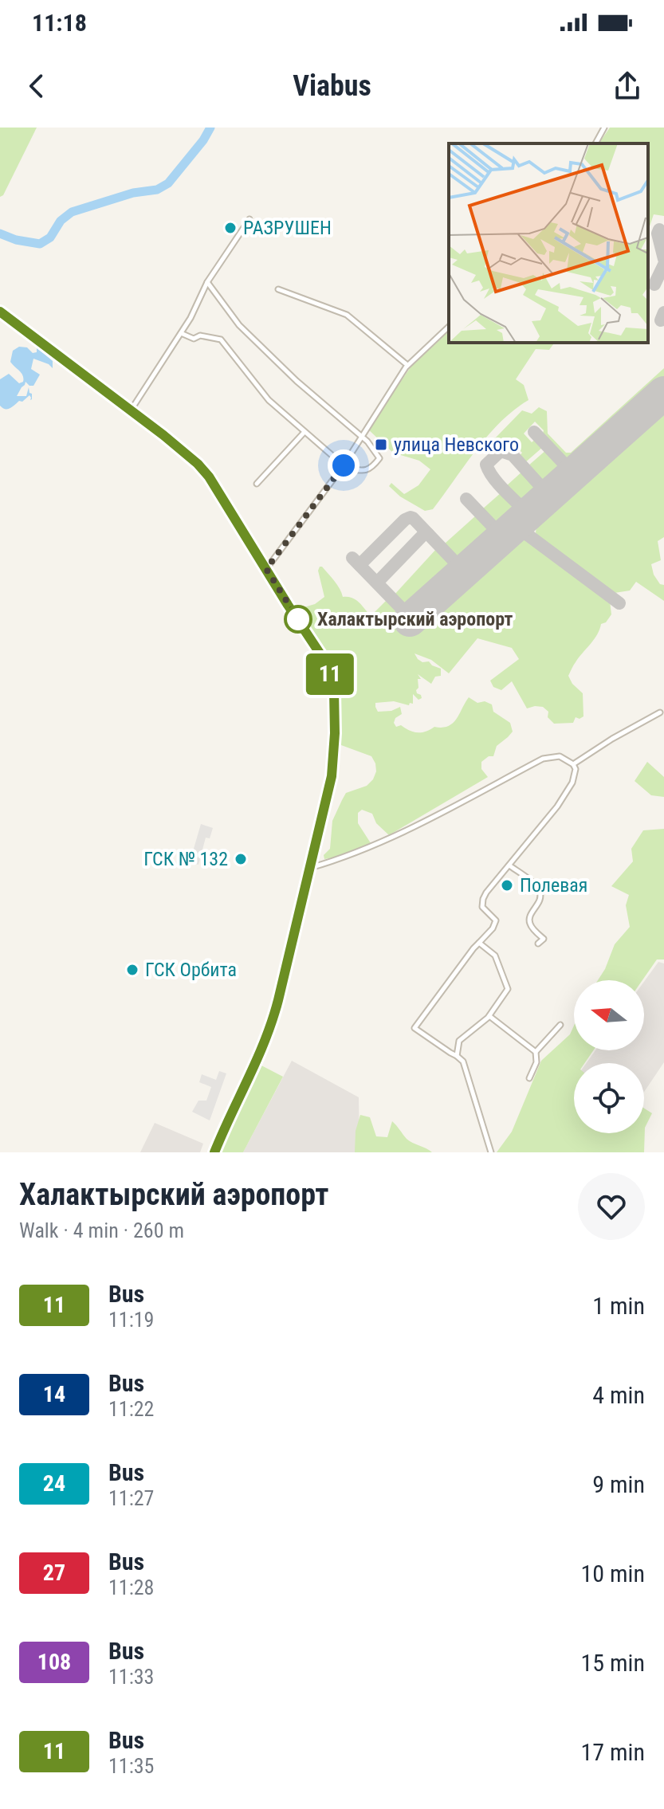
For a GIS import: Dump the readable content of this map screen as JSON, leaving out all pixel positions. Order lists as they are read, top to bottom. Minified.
{"places":{"other":["РАЗРУШЕН","Халактырский аэропорт","ГСК № 132","Полевая","ГСК Орбита"],"transit":["улица Невского"]},"lines":["bus line 11"],"north":"left","page":{"status":"11:18","header":"Viabus","on_map":"11","heading":["Халактырский аэропорт","Walk · 4 min · 260 m"],"list":[{"mark":"11","name":"Bus","note":"11:19","value":"1 min"},{"mark":"14","name":"Bus","note":"11:22","value":"4 min"},{"mark":"24","name":"Bus","note":"11:27","value":"9 min"},{"mark":"27","name":"Bus","note":"11:28","value":"10 min"},{"mark":"108","name":"Bus","note":"11:33","value":"15 min"},{"mark":"11","name":"Bus","note":"11:35","value":"17 min"}]}}
